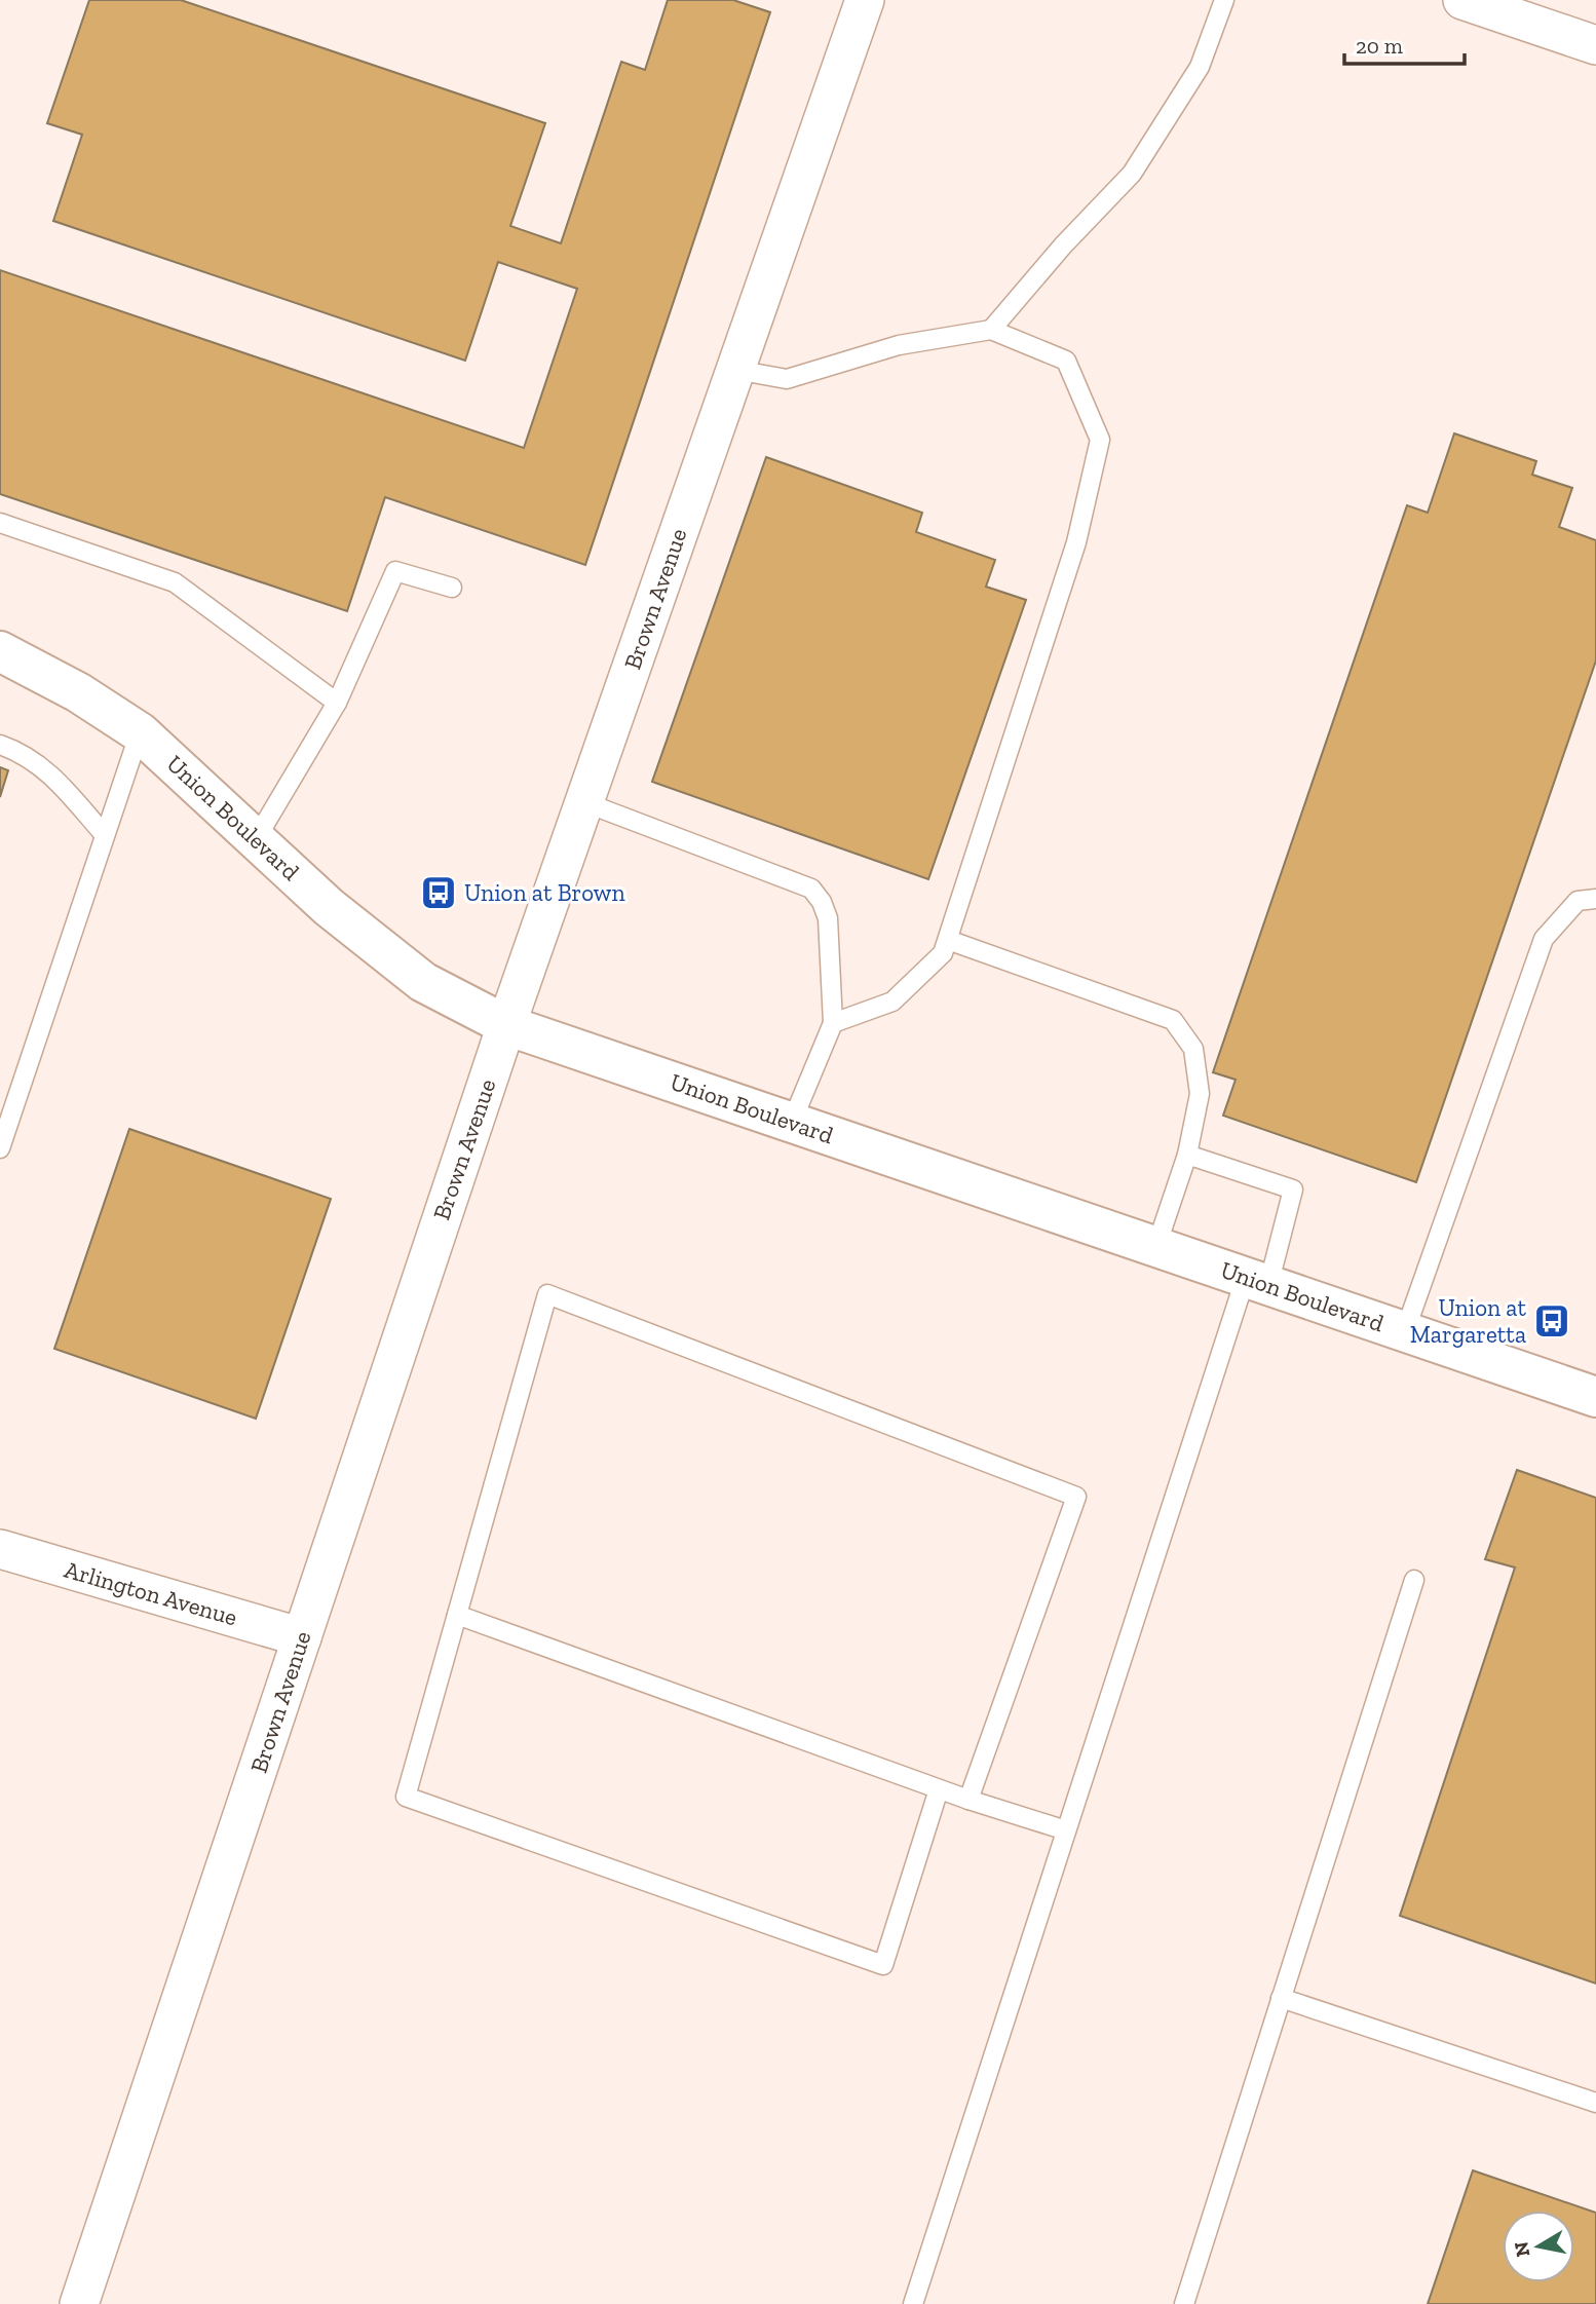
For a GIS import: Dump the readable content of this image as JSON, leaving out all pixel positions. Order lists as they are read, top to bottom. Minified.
{"streets":{"main road":["Union Boulevard"],"street":["Brown Avenue","Arlington Avenue"]},"crossings":[["Brown Avenue","Union Boulevard"],["Brown Avenue","Arlington Avenue"]],"places":{"bus stop":["Union at Brown","Union at Margaretta"]},"scale_bar":"20 m","north":"left"}
